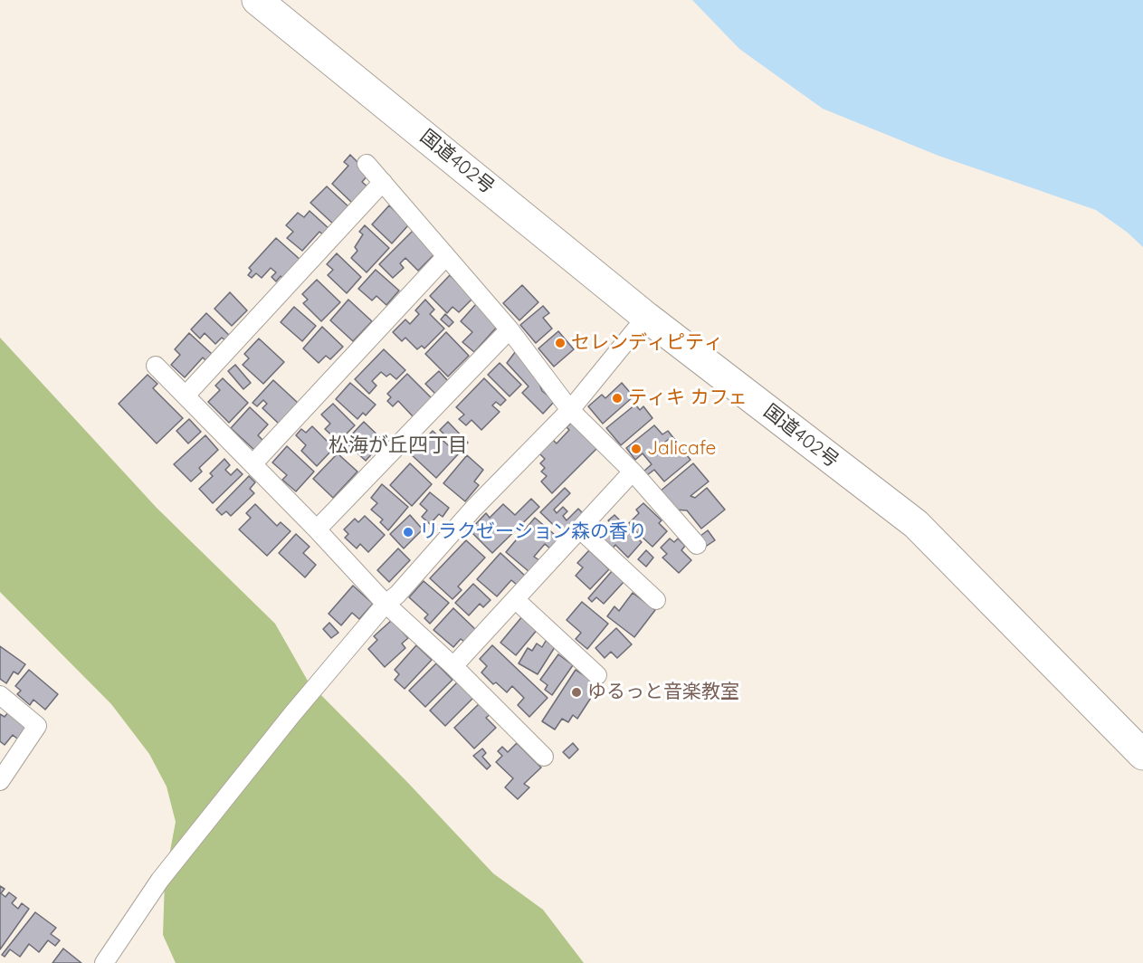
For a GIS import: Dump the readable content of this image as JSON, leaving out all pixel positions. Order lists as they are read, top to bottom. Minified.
{"streets":{"highway":["国道402号"]},"districts":["松海が丘四丁目"],"places":["セレンディピティ","ティキ カフェ","Jalicafe","リラクゼーション森の香り","ゆるっと音楽教室"]}
